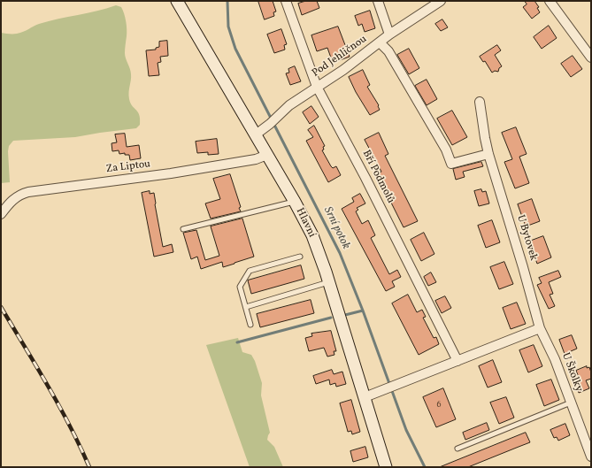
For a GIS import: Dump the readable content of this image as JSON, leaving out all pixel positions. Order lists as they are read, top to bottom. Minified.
{"streets":{"street":["Pod Jehličnou","Za Liptou","Bří Podmolů","Hlavní","U Bytovek","U Školky"]},"crossings":[["Pod Jehličnou","Bří Podmolů"],["Pod Jehličnou","Hlavní"],["Za Liptou","Hlavní"],["U Bytovek","U Školky"]],"water":["Srní potok"],"house_numbers":["6"]}
